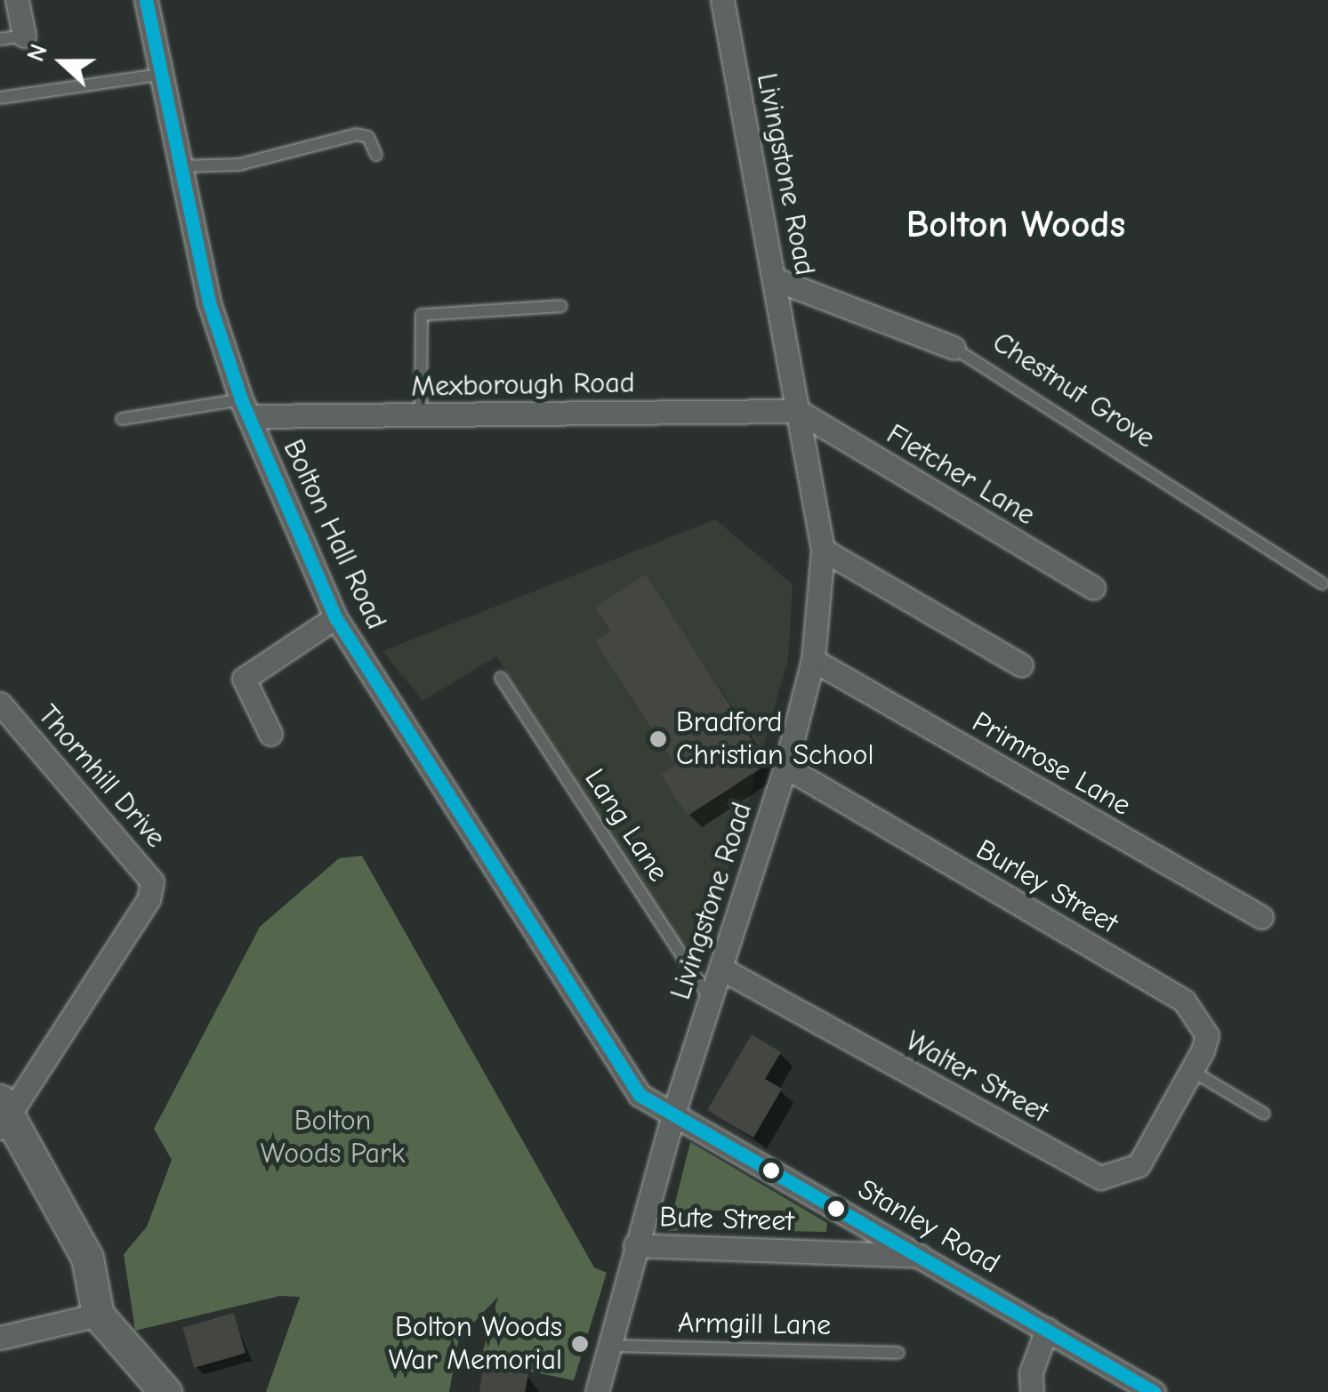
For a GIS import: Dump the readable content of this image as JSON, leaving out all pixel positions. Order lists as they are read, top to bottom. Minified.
{"streets":{"street":["Livingstone Road","Mexborough Road","Chestnut Grove","Fletcher Lane","Bolton Hall Road","Primrose Lane","Thornhill Drive","Burley Street","Walter Street","Bute Street","Stanley Road"],"lane":["Lang Lane","Armgill Lane"]},"crossings":[["Livingstone Road","Mexborough Road"],["Livingstone Road","Chestnut Grove"],["Livingstone Road","Fletcher Lane"],["Livingstone Road","Bolton Hall Road"],["Livingstone Road","Primrose Lane"],["Livingstone Road","Lang Lane"],["Livingstone Road","Burley Street"],["Livingstone Road","Walter Street"],["Livingstone Road","Bute Street"],["Livingstone Road","Stanley Road"],["Livingstone Road","Armgill Lane"],["Mexborough Road","Fletcher Lane"],["Mexborough Road","Bolton Hall Road"],["Bolton Hall Road","Stanley Road"],["Burley Street","Walter Street"],["Bute Street","Stanley Road"]],"districts":["Bolton Woods"],"parks":["Bolton Woods Park"],"places":["Bradford Christian School","Bolton Woods War Memorial"],"north":"left"}
